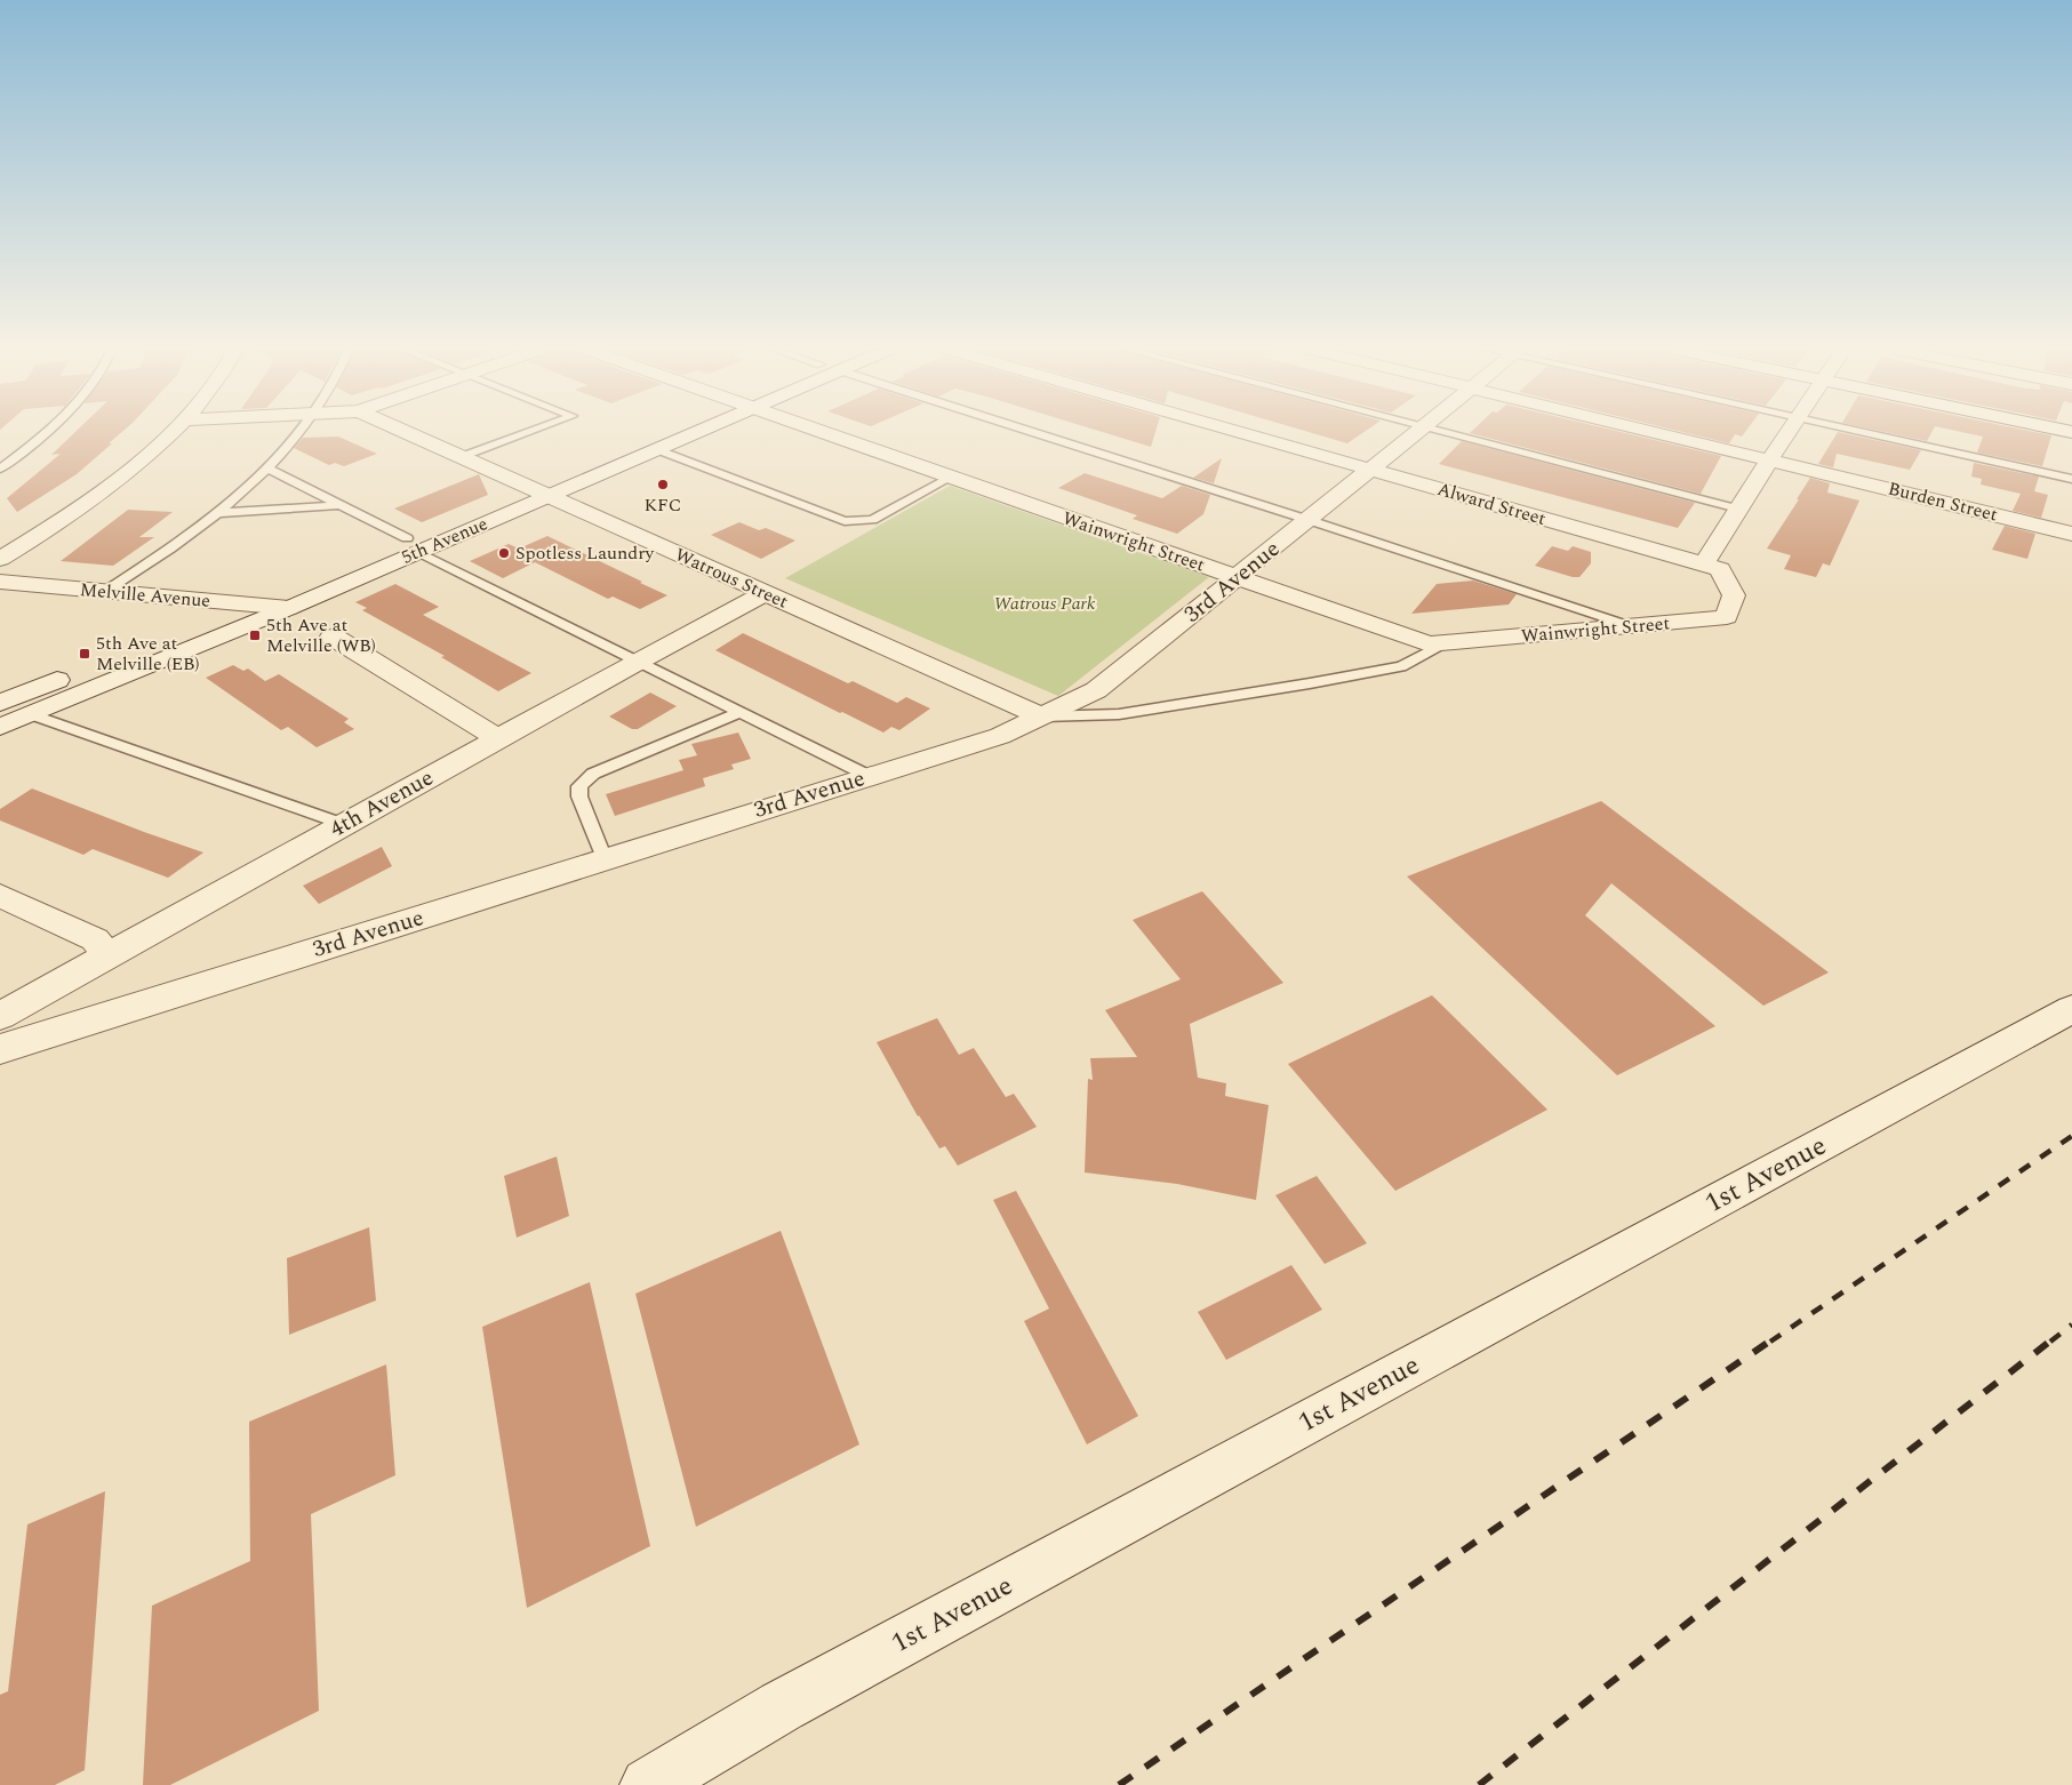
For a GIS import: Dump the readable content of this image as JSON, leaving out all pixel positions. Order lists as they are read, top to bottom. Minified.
{"streets":{"street":["Burden Street","Alward Street","5th Avenue","Wainwright Street","Watrous Street","3rd Avenue","Melville Avenue","4th Avenue","1st Avenue"]},"crossings":[["Alward Street","Wainwright Street"],["Alward Street","3rd Avenue"],["5th Avenue","Watrous Street"],["5th Avenue","Melville Avenue"],["Wainwright Street","3rd Avenue"],["Watrous Street","3rd Avenue"],["Watrous Street","4th Avenue"]],"parks":["Watrous Park"],"places":{"other":["KFC","Spotless Laundry"],"transit":["5th Ave at Melville (WB)","5th Ave at Melville (EB)"]}}
